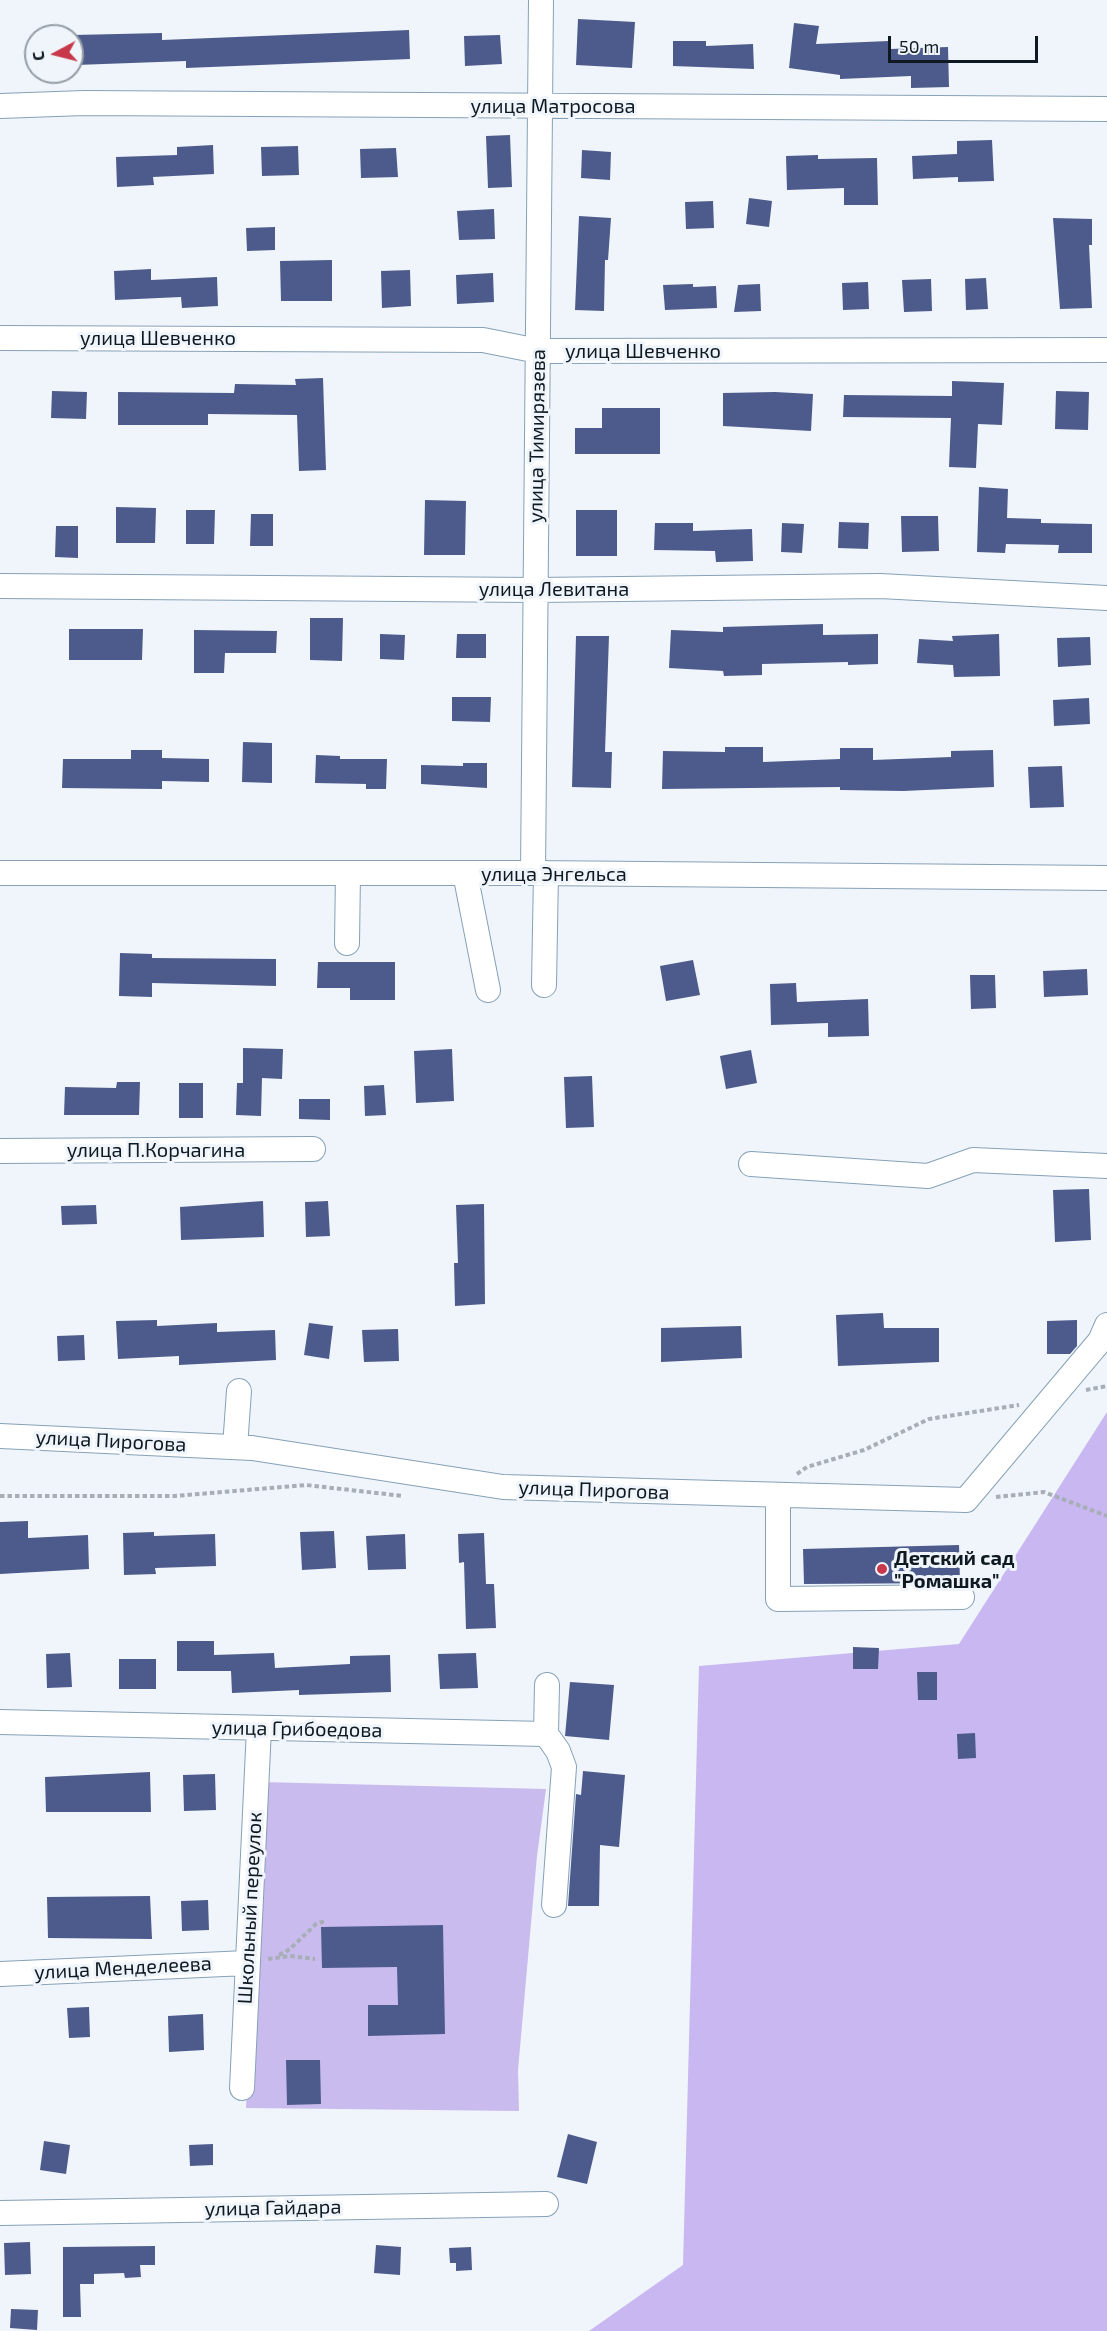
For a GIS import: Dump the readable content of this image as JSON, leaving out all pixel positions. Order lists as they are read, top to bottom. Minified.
{"streets":{"street":["улица Матросова","улица Шевченко","улица Тимирязева","улица Левитана","улица Энгельса","улица П.Корчагина","улица Пирогова","улица Грибоедова","Школьный переулок","улица Менделеева","улица Гайдара"]},"crossings":[["улица Матросова","улица Тимирязева"],["улица Шевченко","улица Тимирязева"],["улица Тимирязева","улица Левитана"],["улица Тимирязева","улица Энгельса"],["улица Грибоедова","Школьный переулок"],["Школьный переулок","улица Менделеева"]],"places":["Детский сад \"Ромашка\""],"scale_bar":"50 m","north":"left"}
